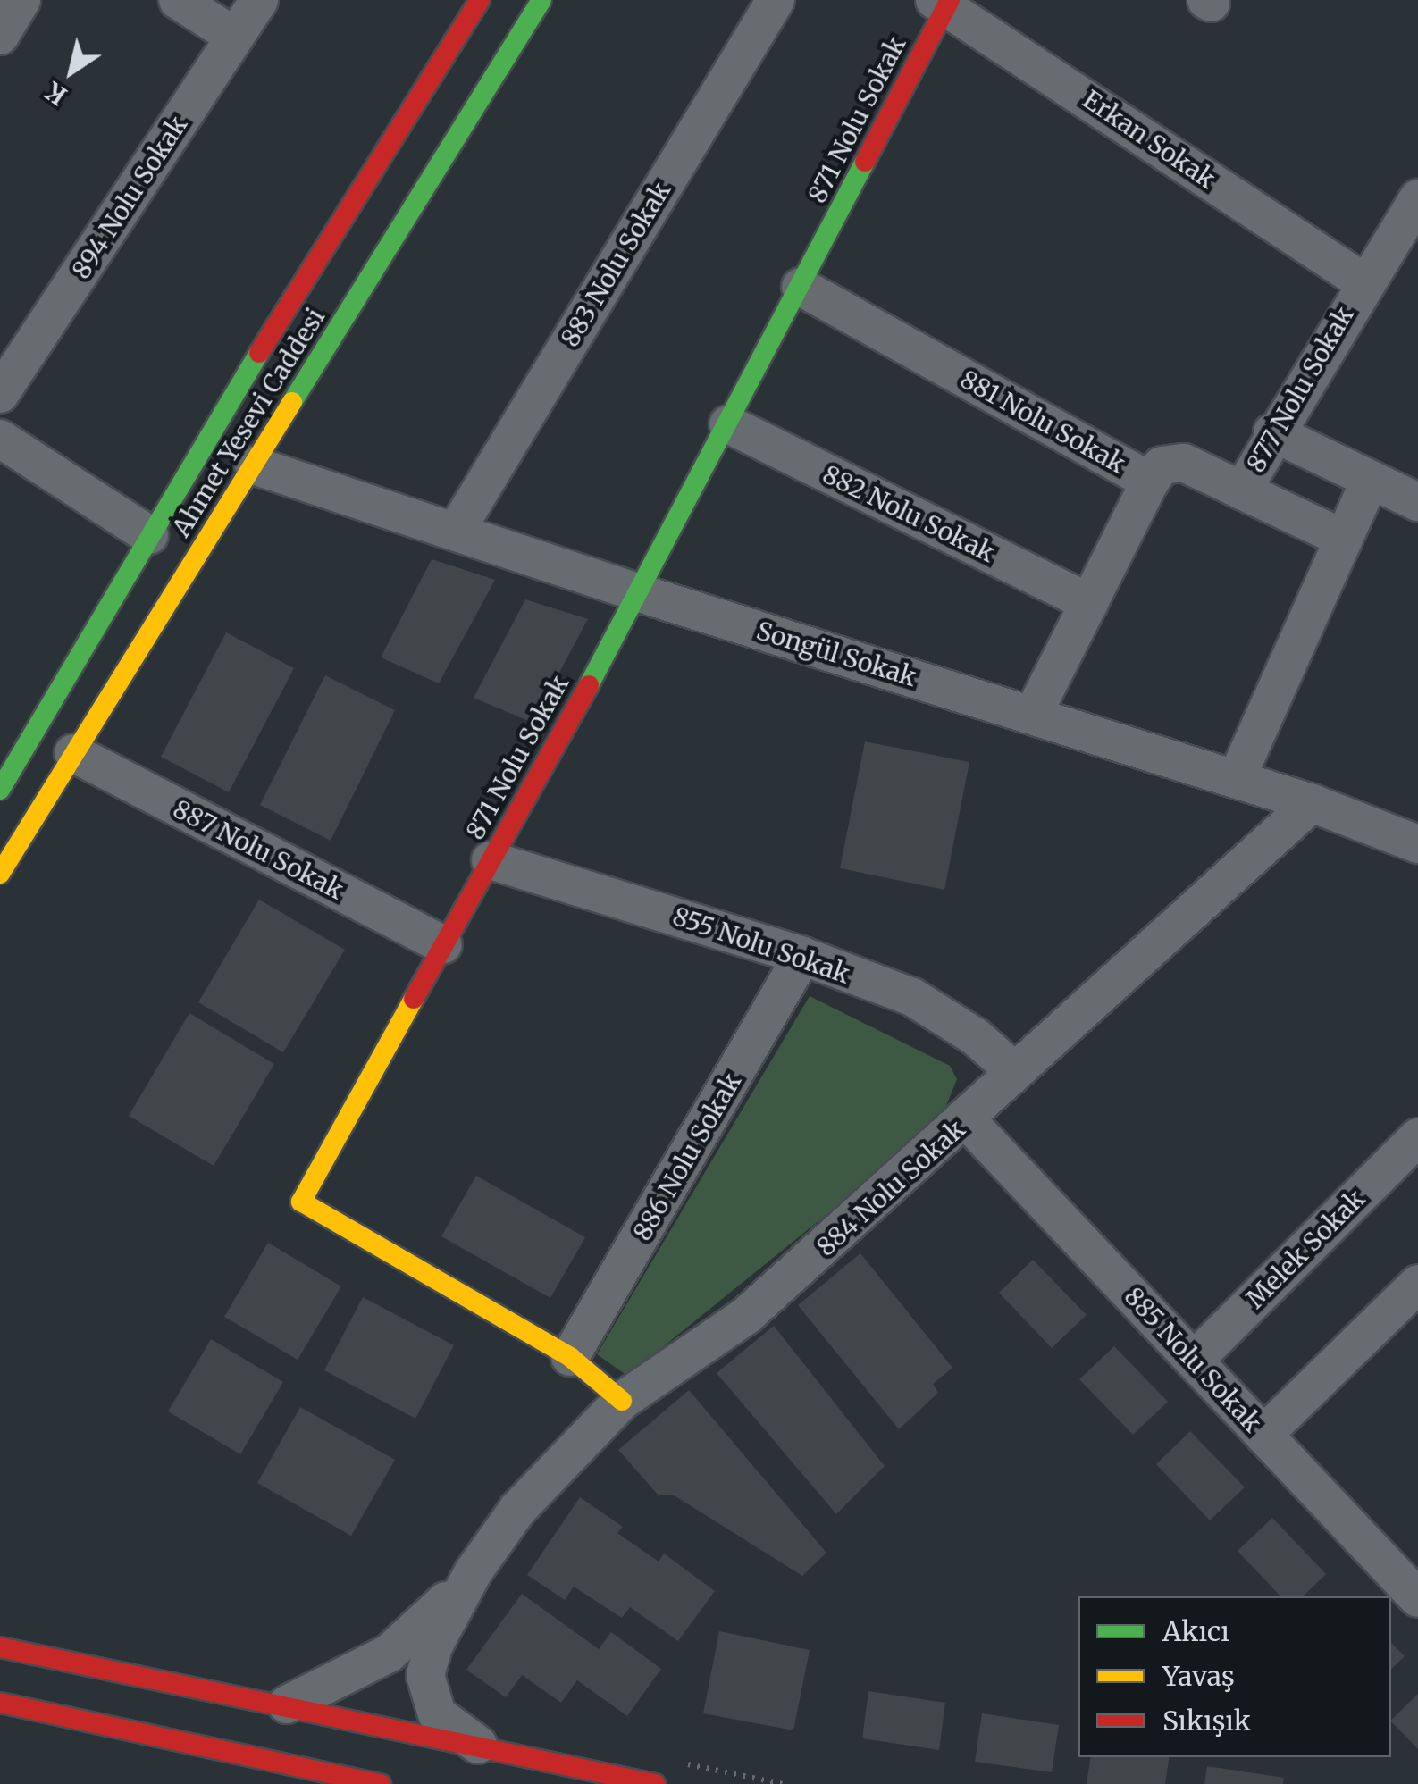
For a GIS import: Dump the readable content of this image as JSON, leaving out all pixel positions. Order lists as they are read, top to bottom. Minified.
{"streets":{"main road":["871 Nolu Sokak","Ahmet Yesevi Caddesi"],"street":["Erkan Sokak","894 Nolu Sokak","883 Nolu Sokak","877 Nolu Sokak","881 Nolu Sokak","882 Nolu Sokak","Songül Sokak","887 Nolu Sokak","855 Nolu Sokak","886 Nolu Sokak","884 Nolu Sokak","Melek Sokak","885 Nolu Sokak"]},"crossings":[["871 Nolu Sokak","Erkan Sokak"],["871 Nolu Sokak","881 Nolu Sokak"],["871 Nolu Sokak","882 Nolu Sokak"],["871 Nolu Sokak","Songül Sokak"],["871 Nolu Sokak","887 Nolu Sokak"],["871 Nolu Sokak","855 Nolu Sokak"],["871 Nolu Sokak","886 Nolu Sokak"],["871 Nolu Sokak","884 Nolu Sokak"],["Erkan Sokak","877 Nolu Sokak"],["883 Nolu Sokak","Songül Sokak"],["881 Nolu Sokak","882 Nolu Sokak"],["881 Nolu Sokak","Songül Sokak"],["Ahmet Yesevi Caddesi","Songül Sokak"],["Ahmet Yesevi Caddesi","887 Nolu Sokak"],["Songül Sokak","884 Nolu Sokak"],["855 Nolu Sokak","886 Nolu Sokak"],["855 Nolu Sokak","884 Nolu Sokak"],["884 Nolu Sokak","885 Nolu Sokak"],["Melek Sokak","885 Nolu Sokak"]],"legend":["Akıcı","Yavaş","Sıkışık"],"north":"bottom left"}
